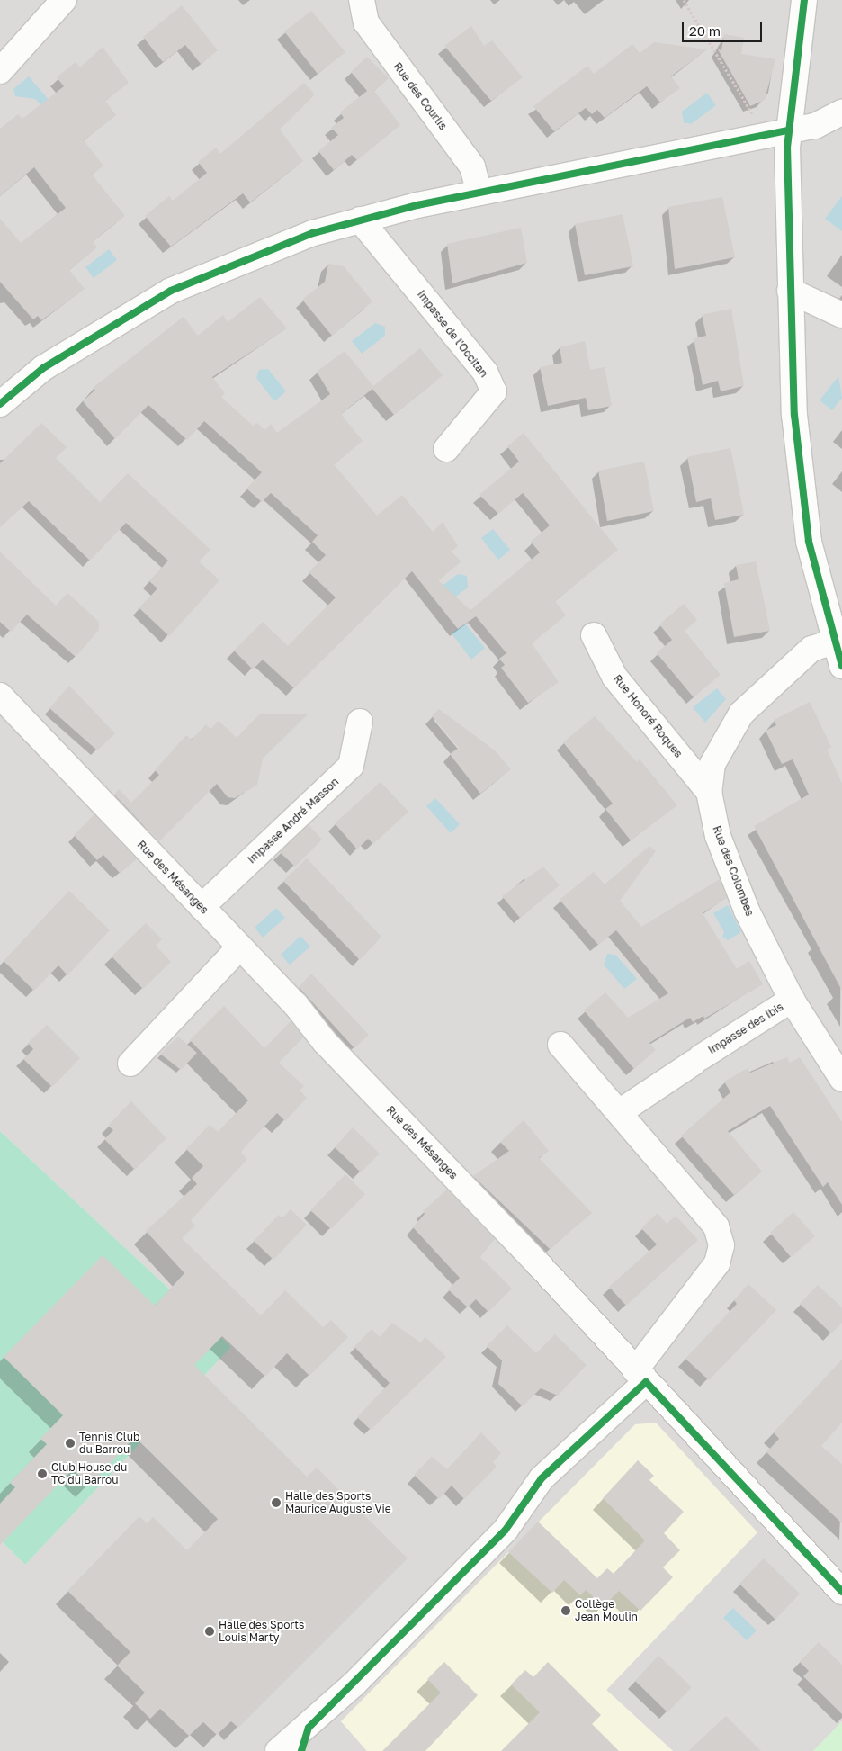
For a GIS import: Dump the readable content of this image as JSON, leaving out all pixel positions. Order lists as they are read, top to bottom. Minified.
{"streets":{"street":["Rue des Courlis","Impasse de l'Occitan","Rue Honoré Roques","Impasse André Masson","Rue des Colombes","Rue des Mésanges","Impasse des Ibis"]},"crossings":[["Rue Honoré Roques","Rue des Colombes"],["Impasse André Masson","Rue des Mésanges"],["Rue des Colombes","Impasse des Ibis"]],"places":["Tennis Club du Barrou","Club House du TC du Barrou","Halle des Sports Maurice Auguste Vie","Collège Jean Moulin","Halle des Sports Louis Marty"],"scale_bar":"20 m"}
